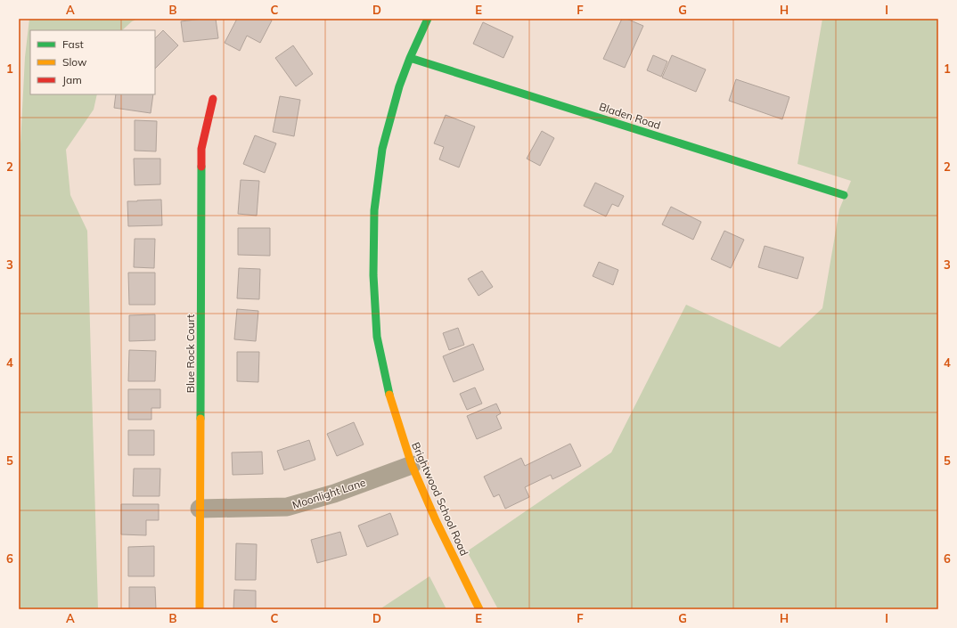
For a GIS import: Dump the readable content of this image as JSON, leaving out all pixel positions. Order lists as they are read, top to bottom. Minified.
{"streets":{"street":["Bladen Road","Blue Rock Court","Moonlight Lane","Brightwood School Road"]},"crossings":[["Bladen Road","Brightwood School Road"],["Blue Rock Court","Moonlight Lane"],["Moonlight Lane","Brightwood School Road"]],"legend":["Fast","Slow","Jam"],"grid":{"columns":["A","B","C","D","E","F","G","H","I"],"rows":["1","2","3","4","5","6"]}}
